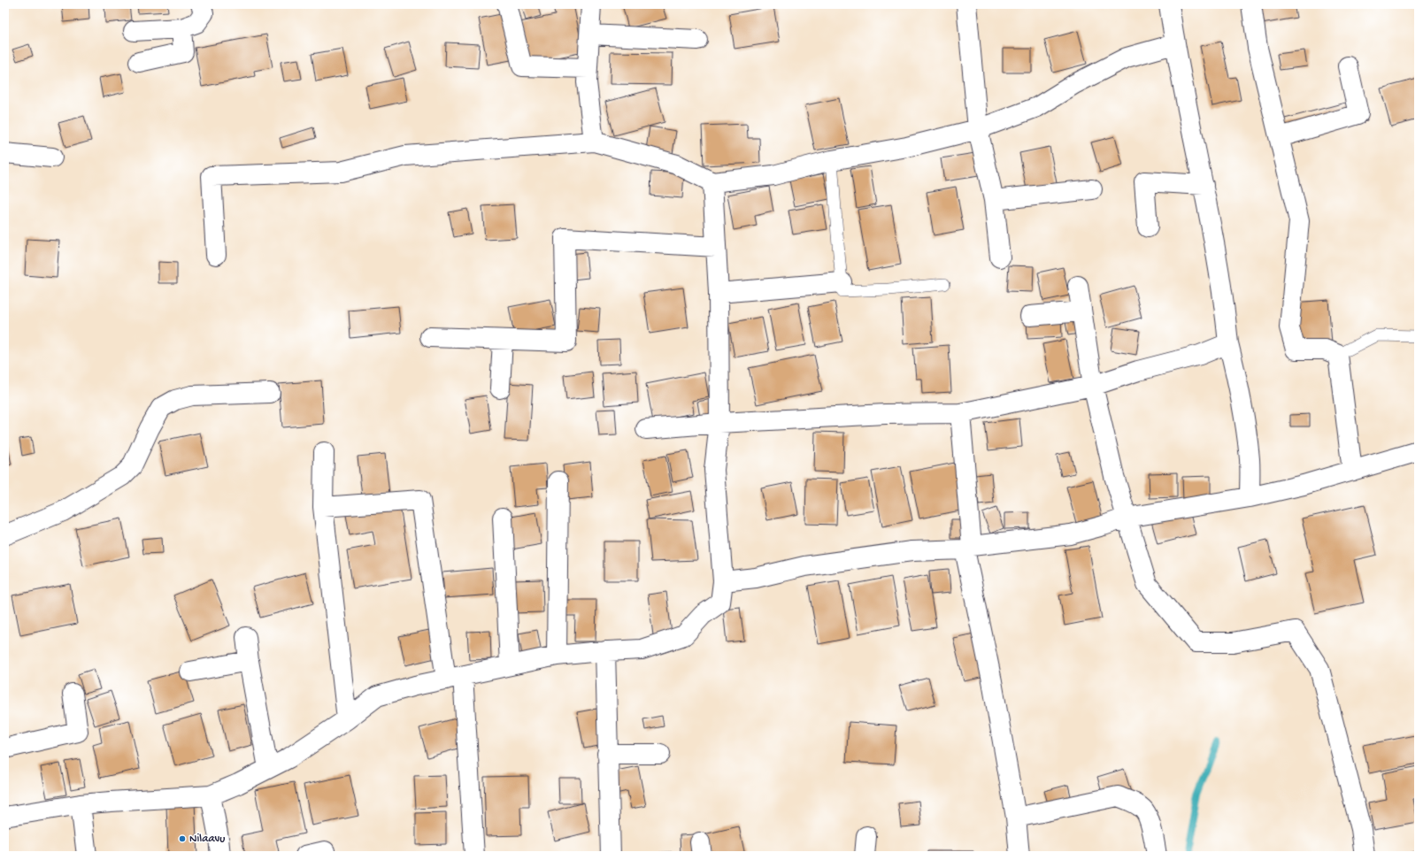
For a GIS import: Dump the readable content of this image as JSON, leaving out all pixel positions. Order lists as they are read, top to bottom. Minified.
{"places":["Nilaavu"]}
